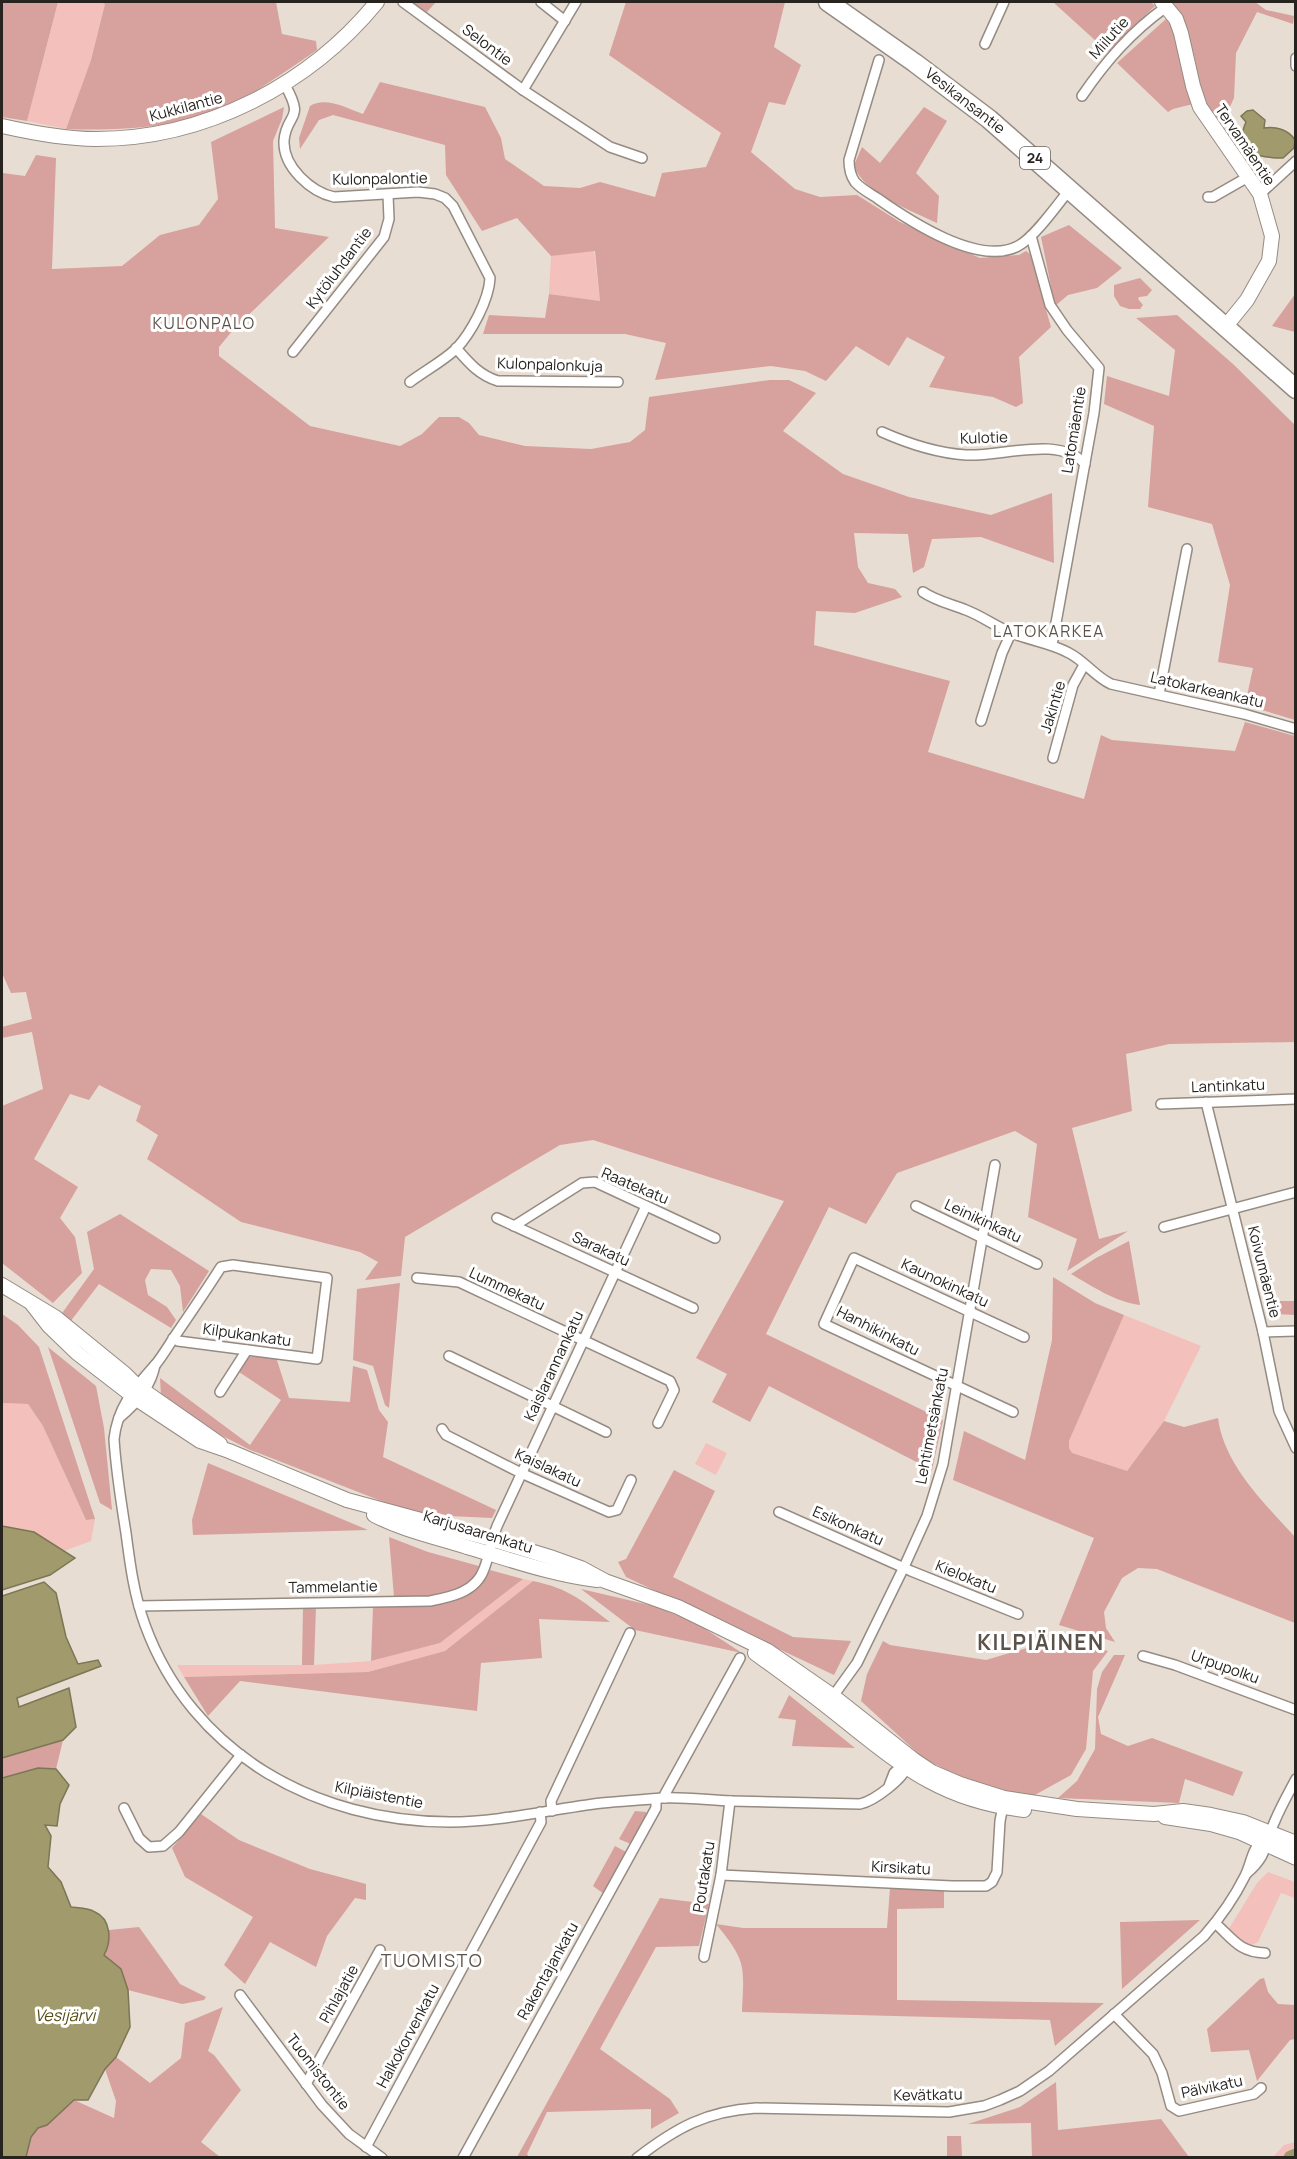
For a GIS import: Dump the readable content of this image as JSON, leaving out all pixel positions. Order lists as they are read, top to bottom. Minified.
{"streets":{"highway":["Vesikansantie","24"],"street":["Miilutie","Selontie","Kukkilantie","Tervamäentie","Kulonpalontie","Kytöluhdantie","Kulonpalonkuja","Latomäentie","Kulotie","Latokarkeankatu","Jakintie","Lantinkatu","Raatekatu","Leinikinkatu","Sarakatu","Koivumäentie","Kaunokinkatu","Lummekatu","Hanhikinkatu","Kilpukankatu","Kaislarannankatu","Lehtimetsänkatu","Kaislakatu","Esikonkatu","Karjusaarenkatu","Kielokatu","Tammelantie","Urpupolku","Kilpiäistentie","Kirsikatu","Poutakatu","Rakentajankatu","Pihlajatie","Halkokorvenkatu","Tuomistontie","Pälvikatu","Kevätkatu"]},"crossings":[["Miilutie","Tervamäentie"],["Vesikansantie","Tervamäentie"],["Vesikansantie","24"],["Kukkilantie","Kulonpalontie"],["Tervamäentie","24"],["Kulonpalontie","Kytöluhdantie"],["Kulonpalontie","Kulonpalonkuja"],["Latomäentie","Kulotie"],["Latokarkeankatu","Jakintie"],["Lantinkatu","Koivumäentie"],["Raatekatu","Sarakatu"],["Raatekatu","Kaislarannankatu"],["Leinikinkatu","Lehtimetsänkatu"],["Sarakatu","Kaislarannankatu"],["Kaunokinkatu","Hanhikinkatu"],["Kaunokinkatu","Lehtimetsänkatu"],["Lummekatu","Kaislarannankatu"],["Hanhikinkatu","Lehtimetsänkatu"],["Kilpukankatu","Kilpiäistentie"],["Kaislarannankatu","Kaislakatu"],["Kaislarannankatu","Karjusaarenkatu"],["Kaislarannankatu","Tammelantie"],["Lehtimetsänkatu","Esikonkatu"],["Lehtimetsänkatu","Karjusaarenkatu"],["Lehtimetsänkatu","Kielokatu"],["Esikonkatu","Kielokatu"],["Karjusaarenkatu","Tammelantie"],["Karjusaarenkatu","Kilpiäistentie"],["Tammelantie","Kilpiäistentie"],["Kilpiäistentie","Poutakatu"],["Kilpiäistentie","Rakentajankatu"],["Kilpiäistentie","Halkokorvenkatu"],["Kirsikatu","Poutakatu"],["Pihlajatie","Tuomistontie"],["Halkokorvenkatu","Tuomistontie"],["Pälvikatu","Kevätkatu"]],"districts":["KULONPALO","LATOKARKEA","KILPIÄINEN","TUOMISTO"],"water":["Vesijärvi"]}
